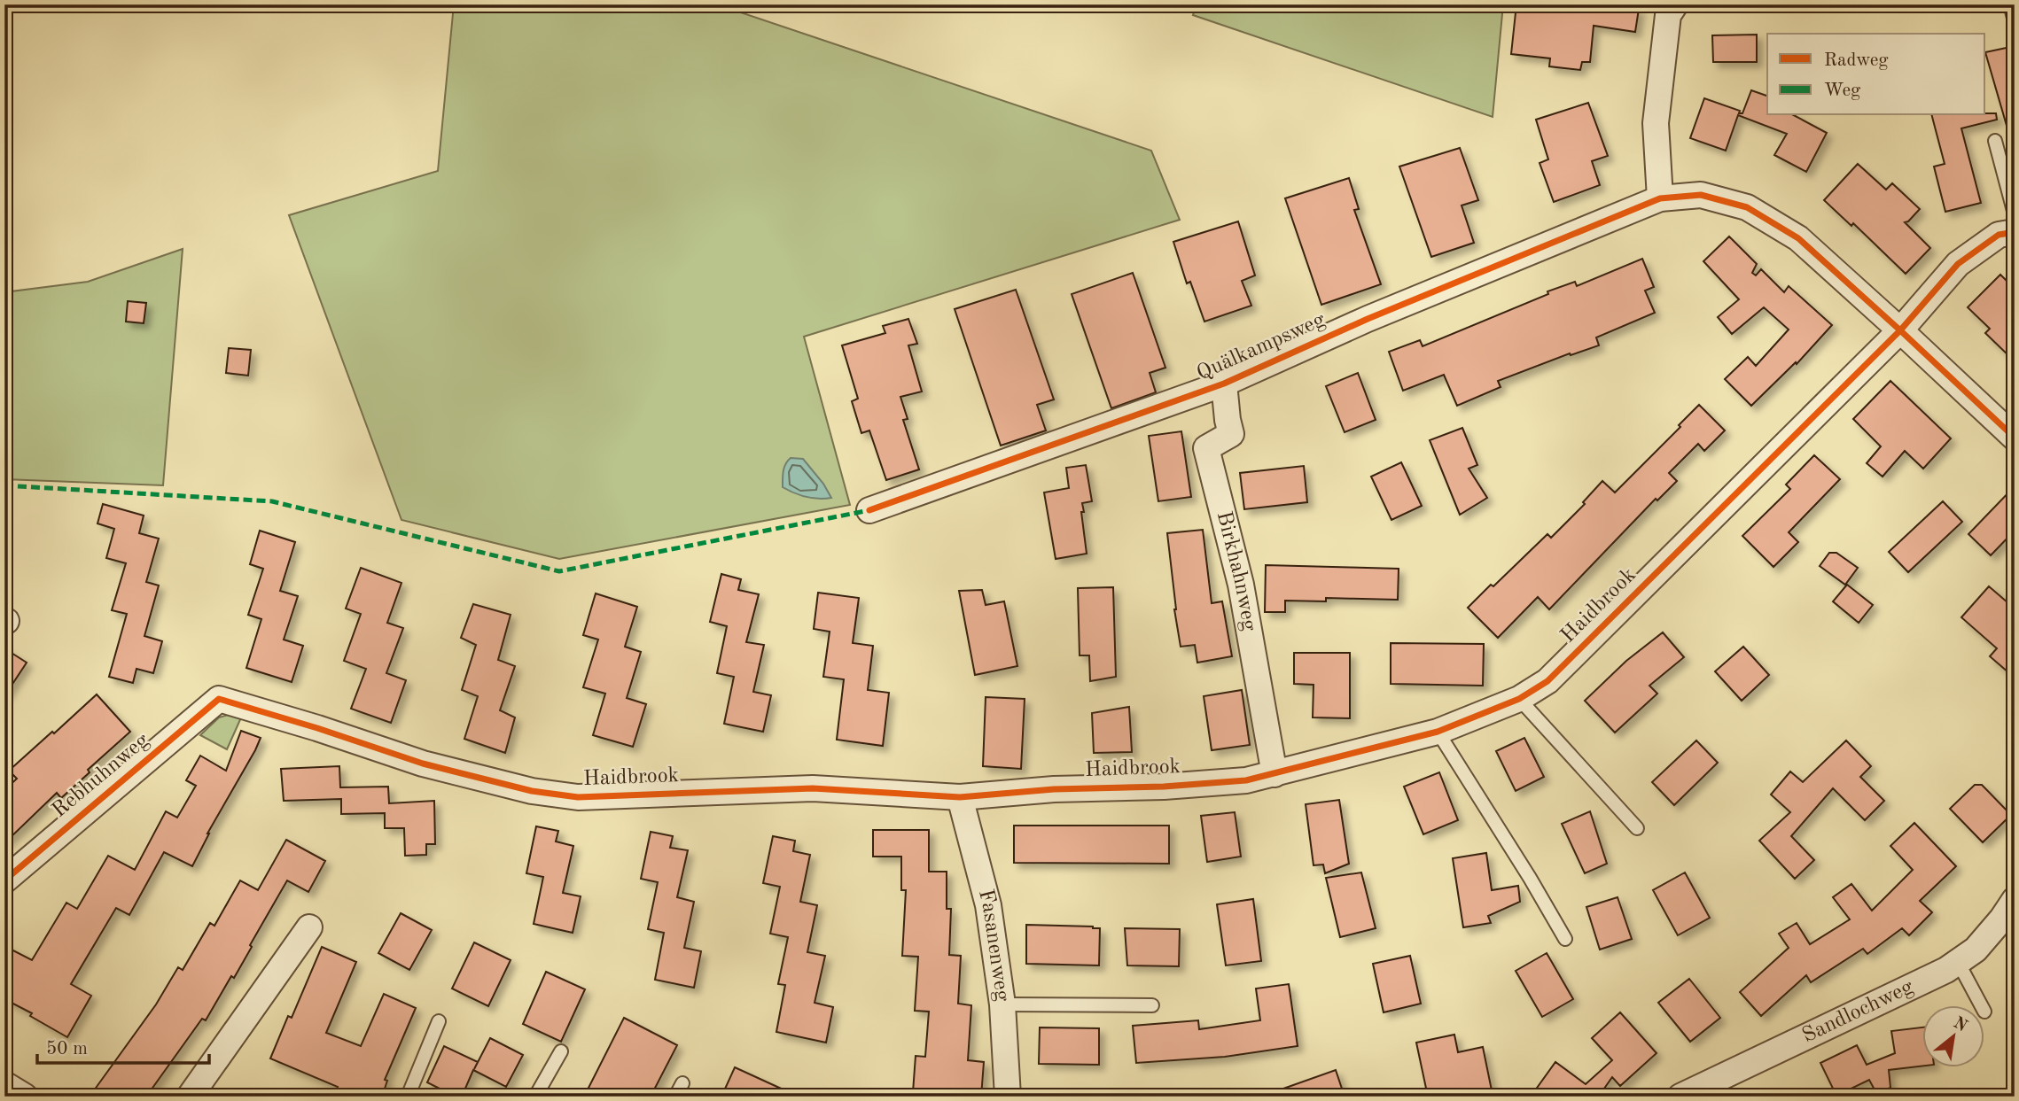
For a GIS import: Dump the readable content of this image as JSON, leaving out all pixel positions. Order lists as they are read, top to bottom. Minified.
{"streets":{"street":["Quälkampsweg","Birkhahnweg","Haidbrook","Rebhuhnweg","Fasanenweg","Sandlochweg"]},"crossings":[["Quälkampsweg","Birkhahnweg"],["Quälkampsweg","Haidbrook"],["Birkhahnweg","Haidbrook"],["Haidbrook","Rebhuhnweg"],["Haidbrook","Fasanenweg"]],"legend":["Radweg","Weg"],"scale_bar":"50 m","north":"top right"}
